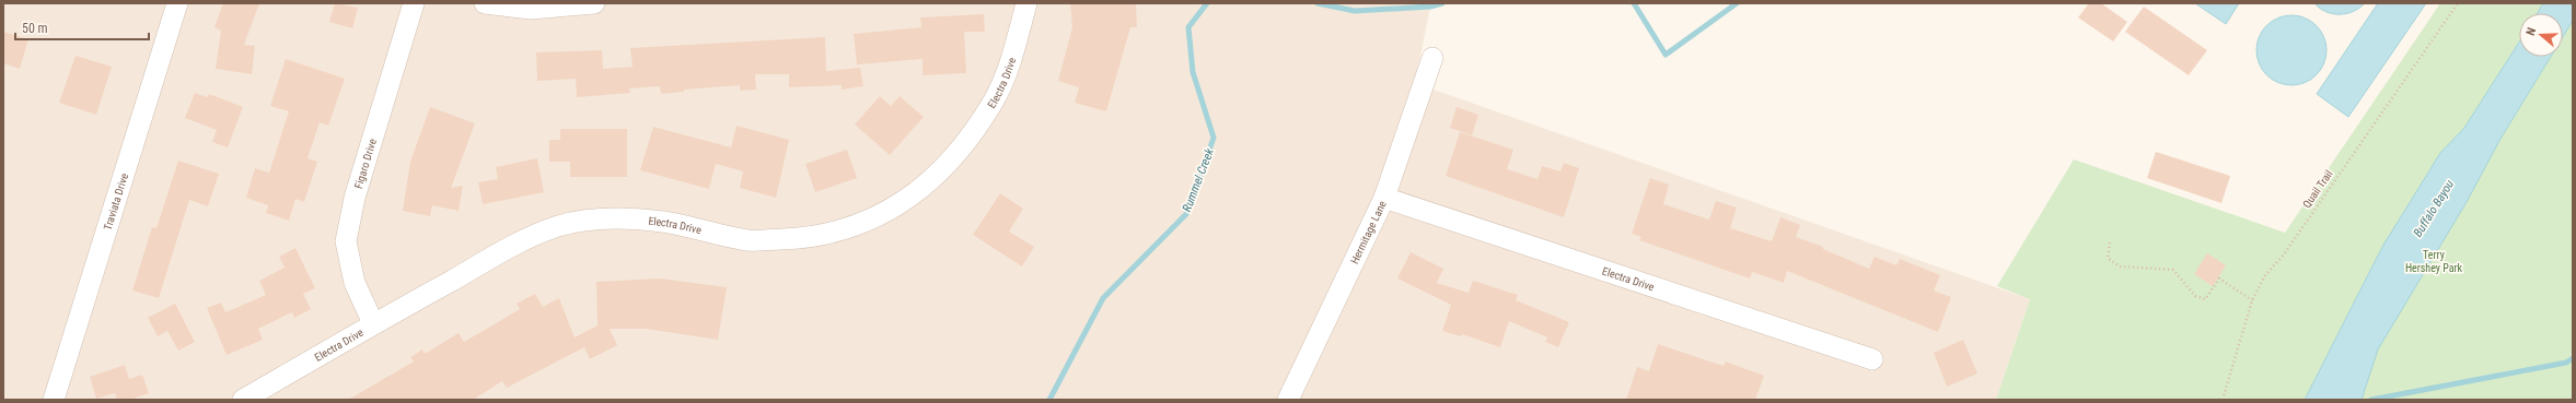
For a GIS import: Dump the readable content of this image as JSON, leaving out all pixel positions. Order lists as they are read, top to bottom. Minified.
{"streets":{"street":["Electra Drive","Figaro Drive","Traviata Drive","Hermitage Lane"],"path":["Quail Trail"]},"crossings":[["Electra Drive","Figaro Drive"],["Electra Drive","Hermitage Lane"]],"water":["Rummel Creek","Buffalo Bayou"],"parks":["Terry Hershey Park"],"scale_bar":"50 m","north":"left"}
